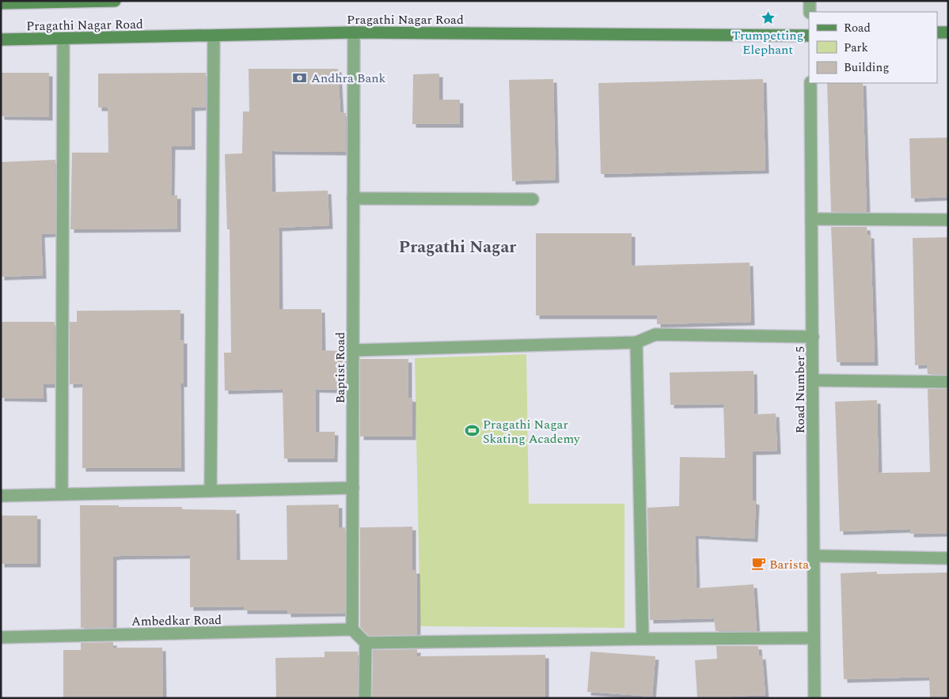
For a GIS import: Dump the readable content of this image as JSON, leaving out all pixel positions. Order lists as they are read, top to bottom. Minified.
{"streets":{"main road":["Pragathi Nagar Road"],"street":["Baptist Road","Road Number 5","Ambedkar Road"]},"crossings":[["Pragathi Nagar Road","Baptist Road"],["Baptist Road","Ambedkar Road"]],"districts":["Pragathi Nagar"],"places":{"place":["Trumpetting Elephant"],"bank":["Andhra Bank"],"sports":["Pragathi Nagar Skating Academy"],"cafe":["Barista"]},"legend":["Road","Park","Building"]}
